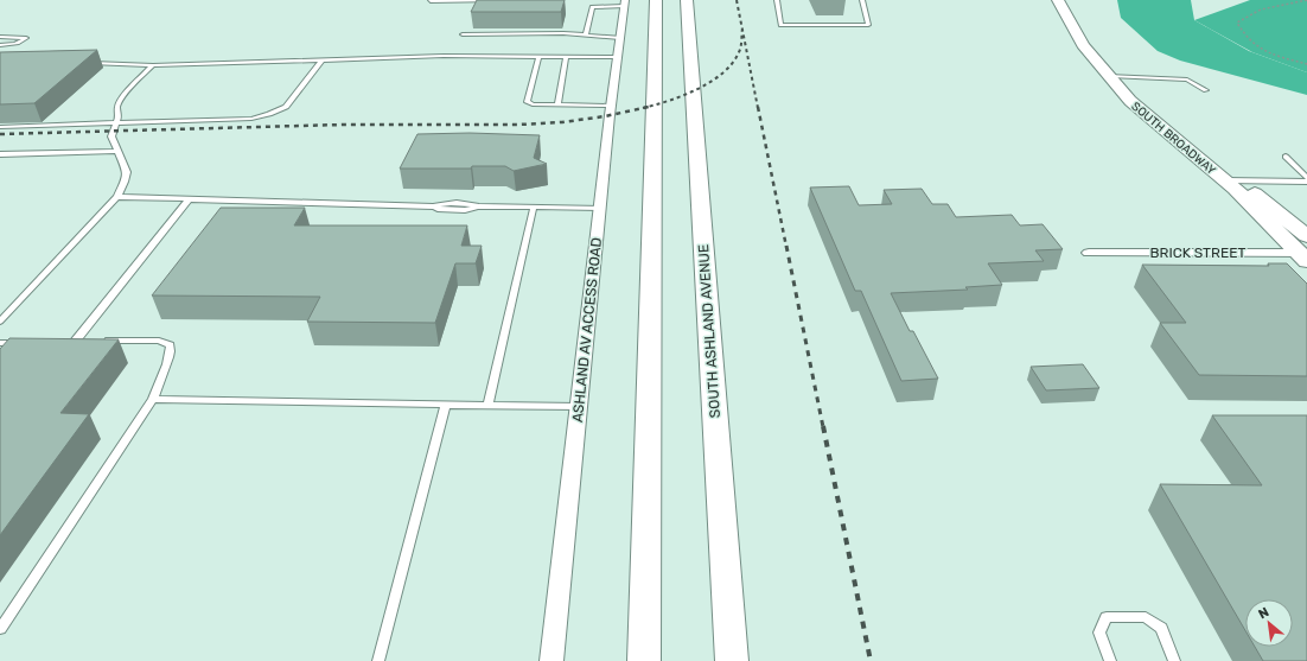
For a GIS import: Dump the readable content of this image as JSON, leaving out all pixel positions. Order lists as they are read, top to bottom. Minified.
{"streets":{"main road":["SOUTH BROADWAY","SOUTH ASHLAND AVENUE"],"street":["BRICK STREET","ASHLAND AV ACCESS ROAD"]},"crossings":[["SOUTH BROADWAY","BRICK STREET"]],"north":"top left"}
